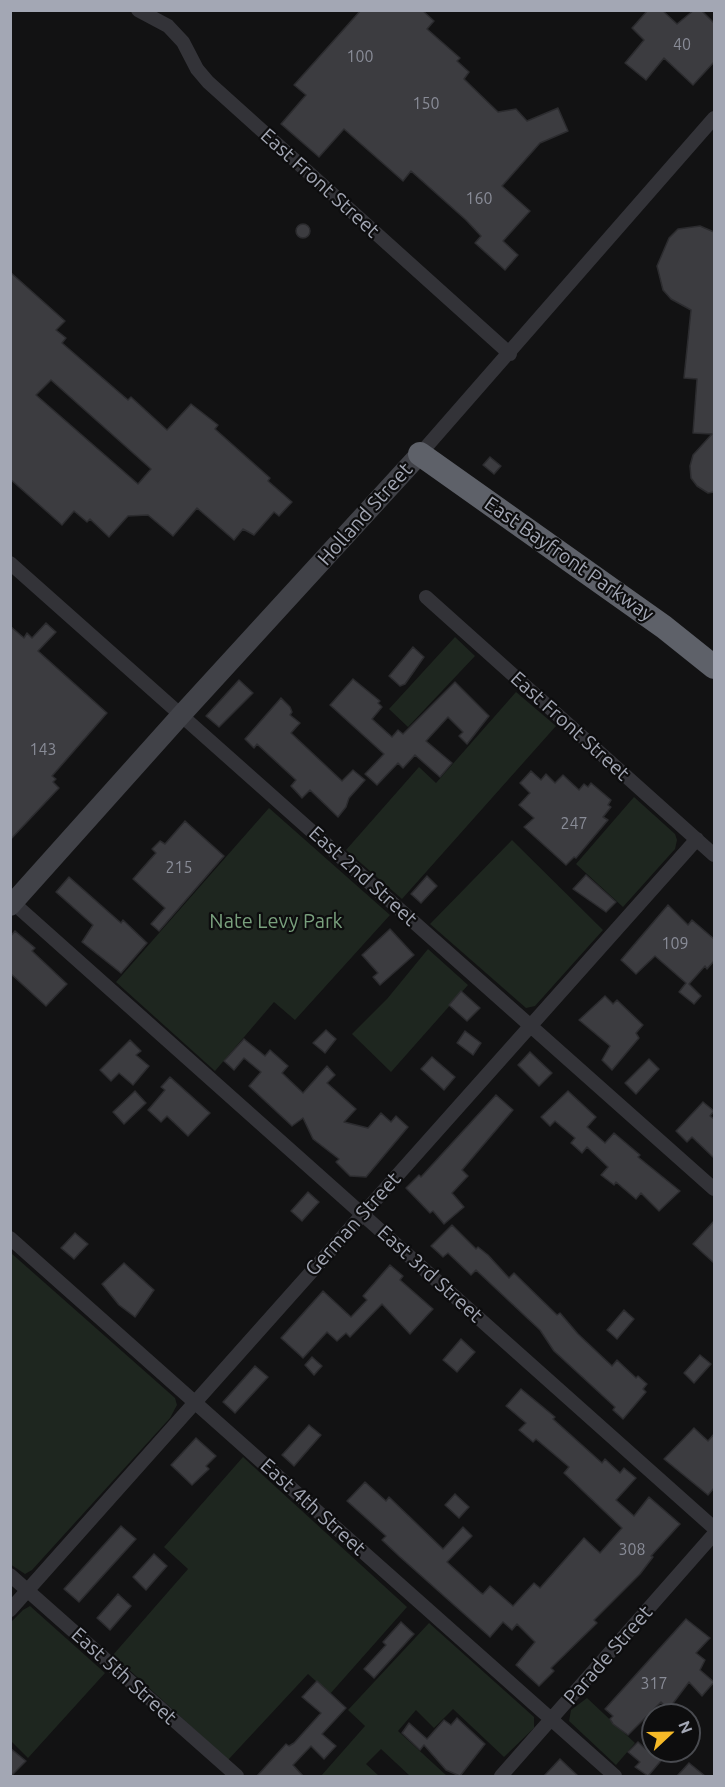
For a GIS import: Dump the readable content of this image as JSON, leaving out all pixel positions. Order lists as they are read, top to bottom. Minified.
{"streets":{"highway":["East Bayfront Parkway"],"street":["East Front Street","Holland Street","East 2nd Street","German Street","East 3rd Street","East 4th Street","Parade Street","East 5th Street"]},"crossings":[["East Front Street","Holland Street"],["East Front Street","German Street"],["Holland Street","East Bayfront Parkway"],["Holland Street","East 2nd Street"],["Holland Street","East 3rd Street"],["East 2nd Street","German Street"],["German Street","East 3rd Street"],["German Street","East 4th Street"],["German Street","East 5th Street"],["East 4th Street","Parade Street"]],"parks":["Nate Levy Park"],"house_numbers":["40","100","150","160","143","247","215","109","308","317"],"north":"right"}
